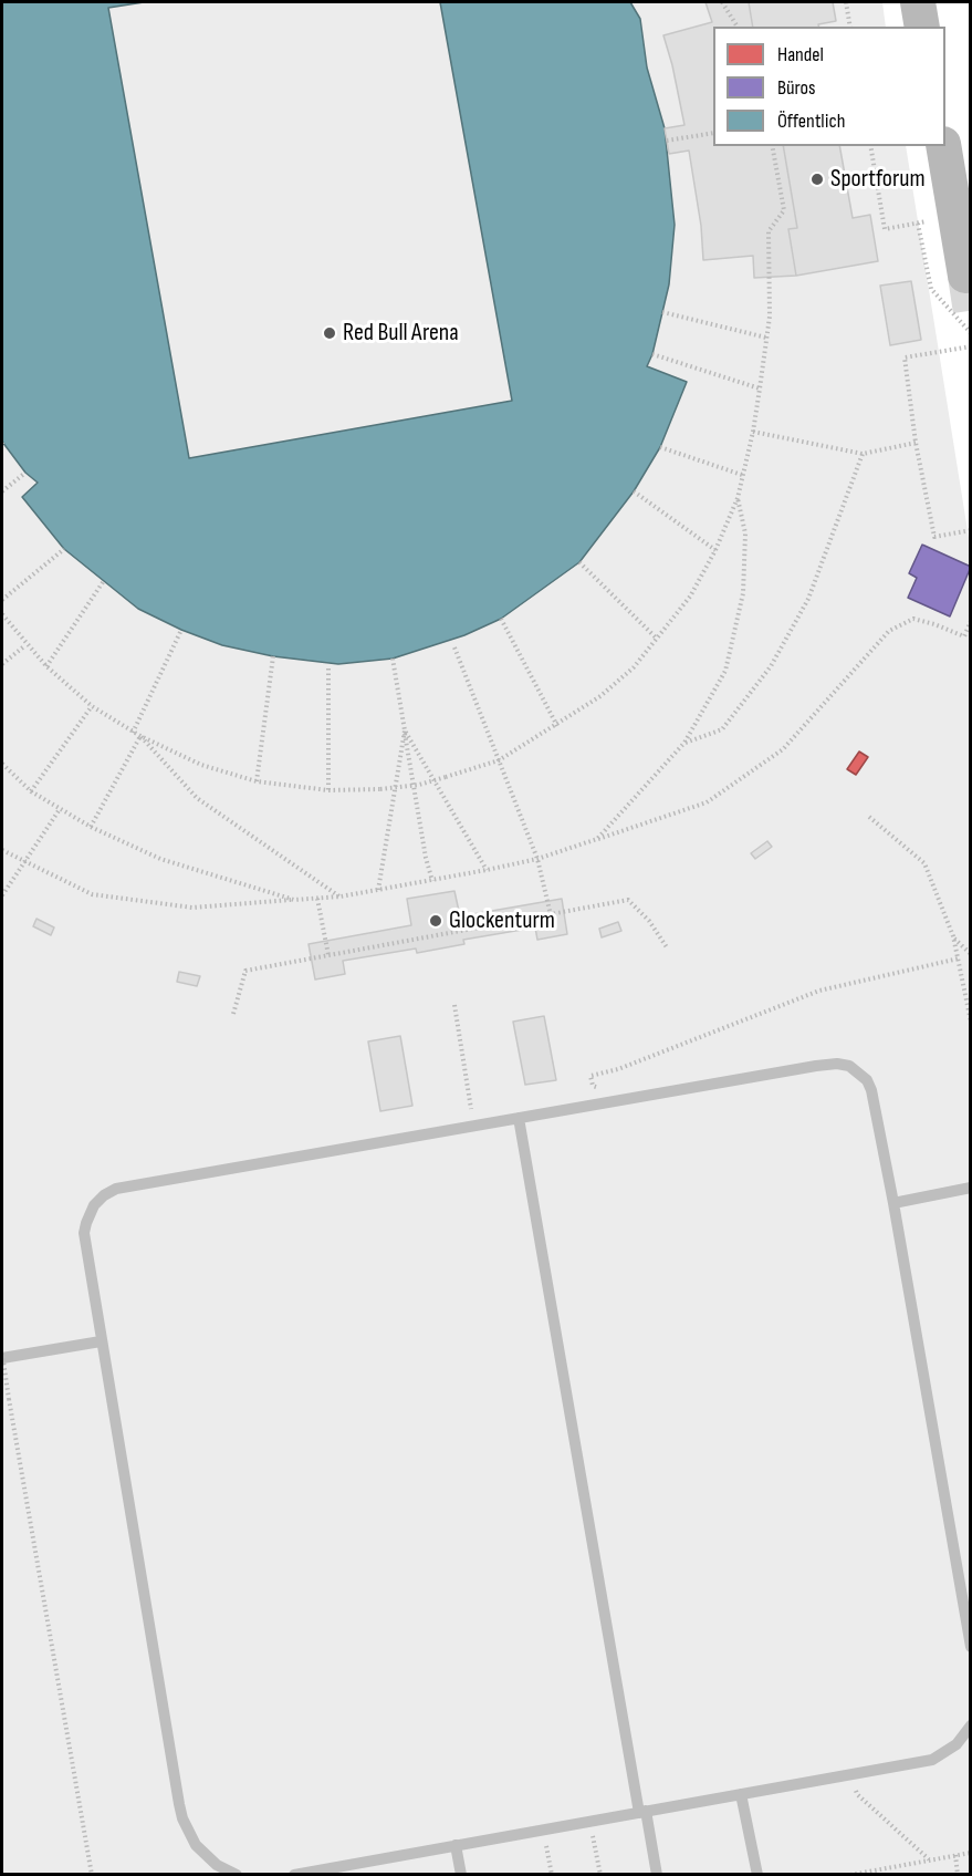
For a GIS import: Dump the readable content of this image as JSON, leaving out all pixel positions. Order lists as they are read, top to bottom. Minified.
{"places":["Sportforum","Red Bull Arena","Glockenturm"],"legend":["Handel","Büros","Öffentlich"]}
